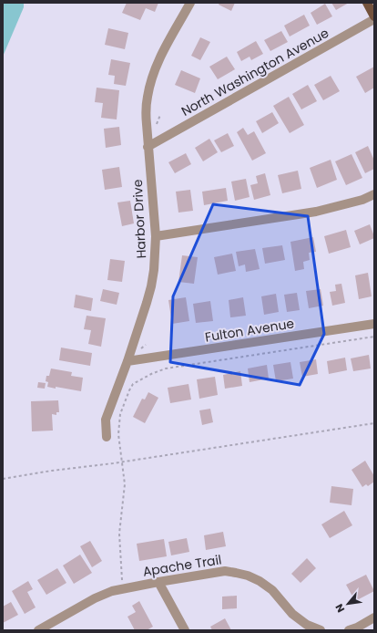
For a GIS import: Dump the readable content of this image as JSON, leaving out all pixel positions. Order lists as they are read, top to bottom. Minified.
{"streets":{"street":["North Washington Avenue","Harbor Drive","Fulton Avenue","Apache Trail"]},"crossings":[["North Washington Avenue","Harbor Drive"],["Harbor Drive","Fulton Avenue"]],"north":"bottom left"}
